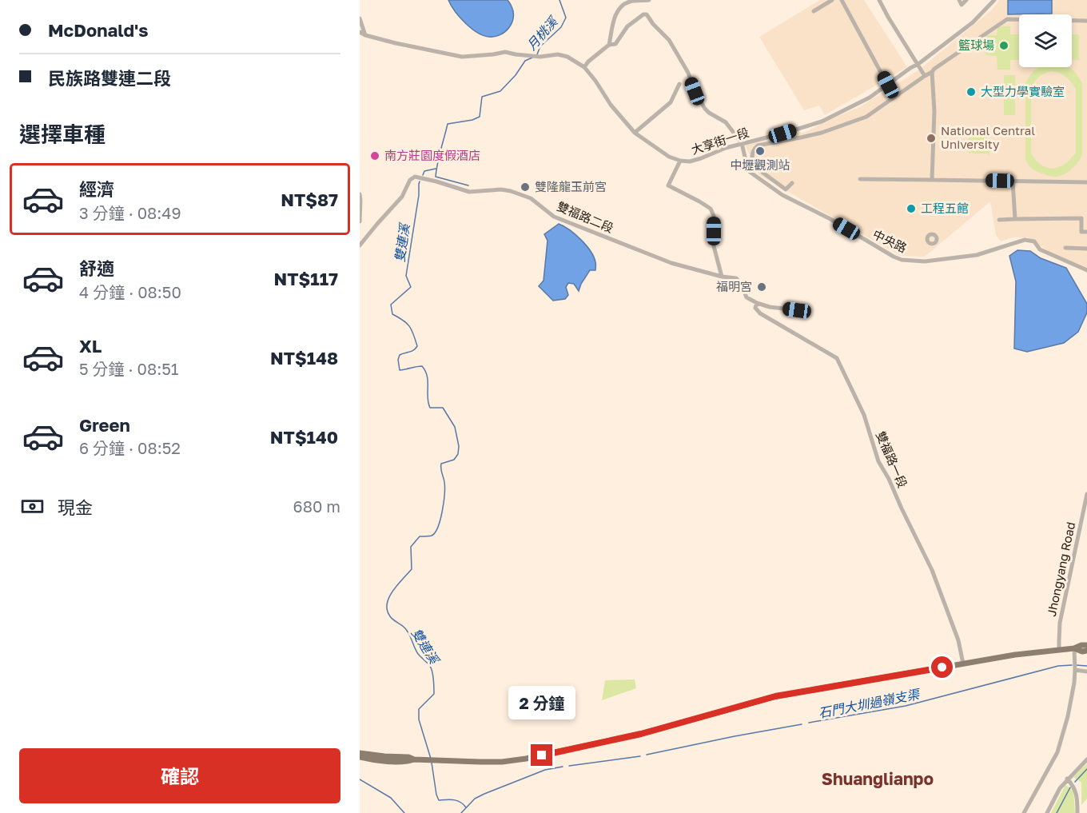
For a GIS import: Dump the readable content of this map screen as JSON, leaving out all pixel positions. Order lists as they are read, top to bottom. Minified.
{"streets":{"street":["大享街一段","雙福路二段","中央路","雙福路一段","Jhongyang Road"]},"crossings":[["大享街一段","中央路"],["雙福路二段","雙福路一段"]],"districts":["Shuanglianpo"],"water":["月桃溪","雙連溪","石門大圳過嶺支渠"],"places":["籃球場","大型力學實驗室","National Central University","中壢觀測站","南方莊園度假酒店","雙隆龍玉前宮","工程五館","福明宮"],"page":{"banner":["McDonald's","民族路雙連二段"],"heading":"選擇車種","list":[{"name":"經濟","note":"3 分鐘 · 08:49","value":"NT$87"},{"name":"舒適","note":"4 分鐘 · 08:50","value":"NT$117"},{"name":"XL","note":"5 分鐘 · 08:51","value":"NT$148"},{"name":"Green","note":"6 分鐘 · 08:52","value":"NT$140"}],"pay":["現金","680 m"],"bubble":"2 分鐘","buttons":"確認"}}
